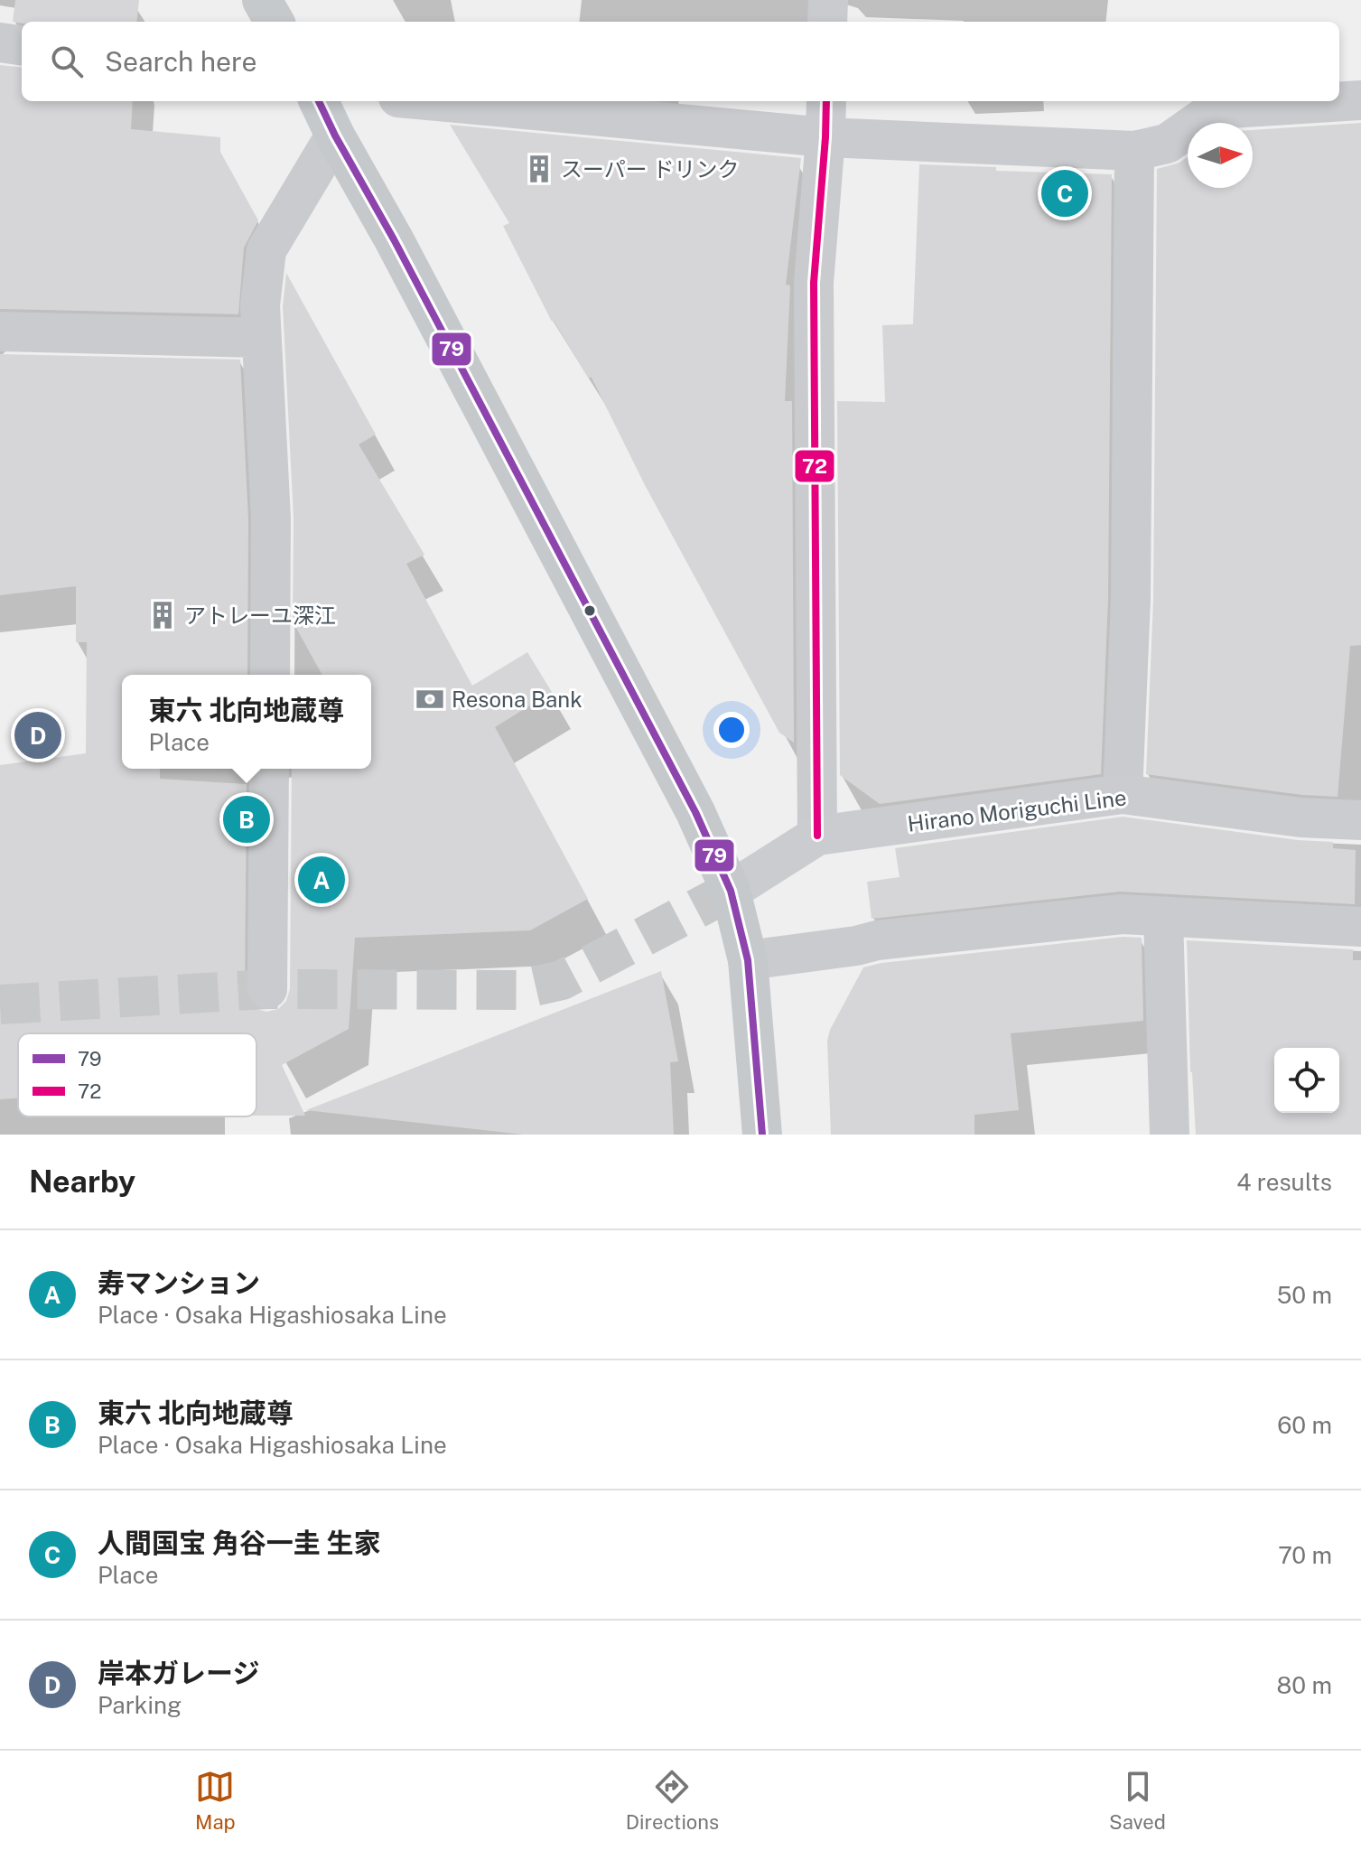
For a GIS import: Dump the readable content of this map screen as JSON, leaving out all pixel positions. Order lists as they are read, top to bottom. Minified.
{"streets":{"main road":["Hirano Moriguchi Line"]},"places":{"building":["スーパー ドリンク","アトレーユ深江"],"bank":["Resona Bank"]},"lines":["transit line 79","transit line 72"],"legend":["79","72"],"north":"right","page":{"search":"Search here","pins":["C","D","B","A"],"popup":["東六 北向地蔵尊","Place"],"heading":["Nearby","4 results"],"list":[{"mark":"A","name":"寿マンション","note":"Place · Osaka Higashiosaka Line","value":"50 m"},{"mark":"B","name":"東六 北向地蔵尊","note":"Place · Osaka Higashiosaka Line","value":"60 m"},{"mark":"C","name":"人間国宝 角谷一圭 生家","note":"Place","value":"70 m"},{"mark":"D","name":"岸本ガレージ","note":"Parking","value":"80 m"}],"nav":["Map","Directions","Saved"]}}
